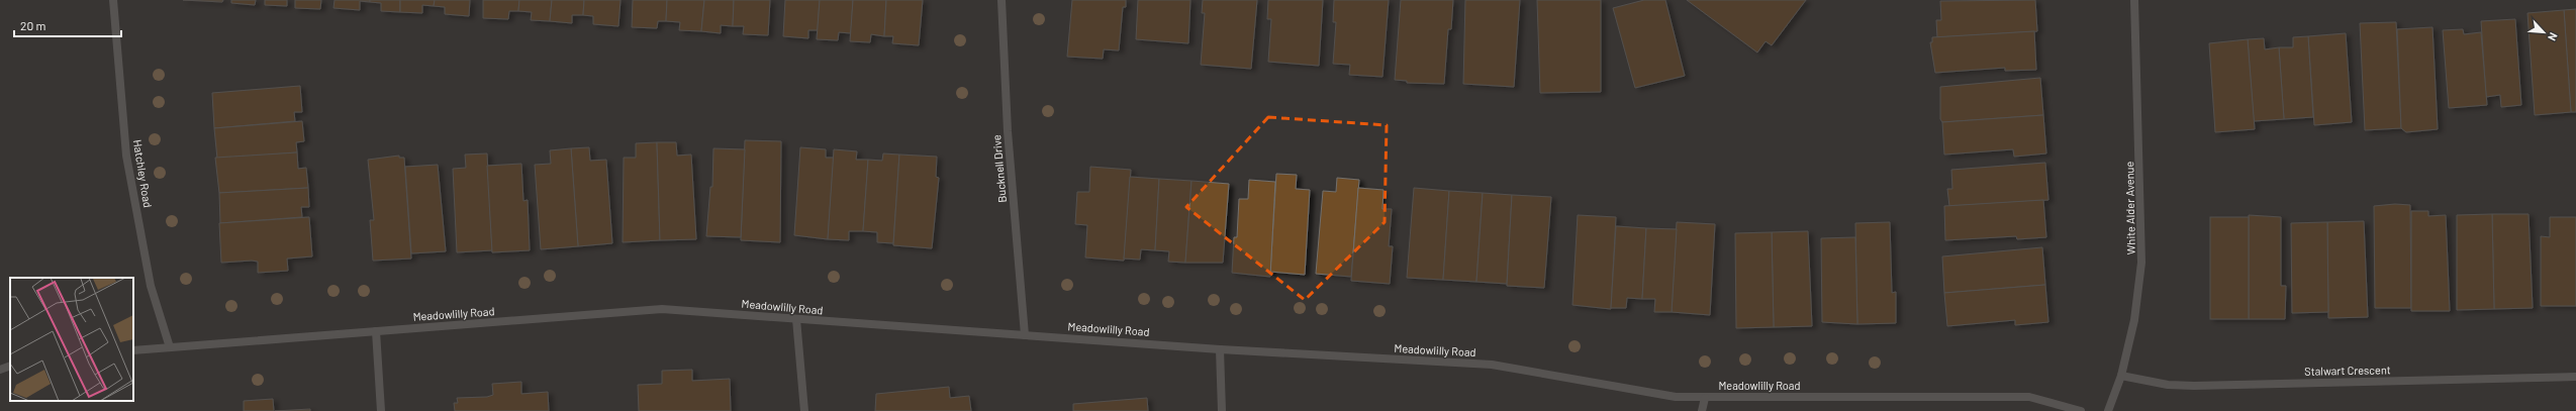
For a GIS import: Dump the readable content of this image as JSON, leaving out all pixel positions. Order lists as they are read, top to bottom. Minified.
{"streets":{"street":["Bucknell Drive","Hatchley Road","White Alder Avenue","Meadowlilly Road","Stalwart Crescent"]},"crossings":[["Bucknell Drive","Meadowlilly Road"],["Hatchley Road","Meadowlilly Road"],["White Alder Avenue","Stalwart Crescent"]],"scale_bar":"20 m","north":"bottom right"}
